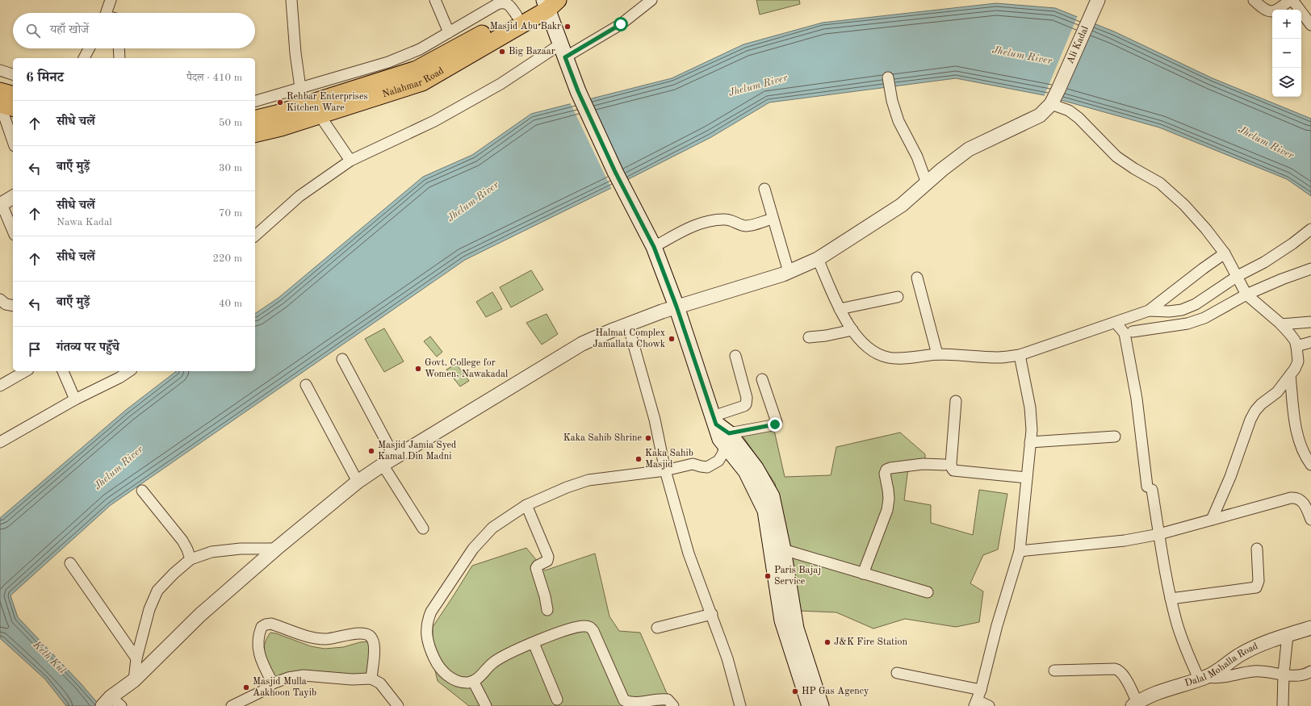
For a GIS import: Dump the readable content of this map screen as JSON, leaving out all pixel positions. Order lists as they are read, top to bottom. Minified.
{"streets":{"main road":["Nalahmar Road"],"street":["Ali Kadal","Dalal Mohalla Road"]},"water":["Jhelum River","Keth Kul"],"places":["Masjid Abu Bakr","Big Bazaar","Rehbar Enterprises Kitchen Ware","Halmat Complex Jamallata Chowk","Govt. College for Women, Nawakadal","Kaka Sahib Shrine","Masjid Jamia Syed Kamal Din Madni","Kaka Sahib Masjid","Paris Bajaj Service","J&K Fire Station","Masjid Mulla Aakhoon Tayib","HP Gas Agency"],"page":{"map_buttons":["+","−"],"search":"यहाँ खोजें","heading":["6 मिनट","पैदल · 410 m"],"list":[["सीधे चलें","50 m"],["बाएँ मुड़ें","30 m"],["सीधे चलें","Nawa Kadal","70 m"],["सीधे चलें","220 m"],["बाएँ मुड़ें","40 m"],"गंतव्य पर पहुँचे"]}}
